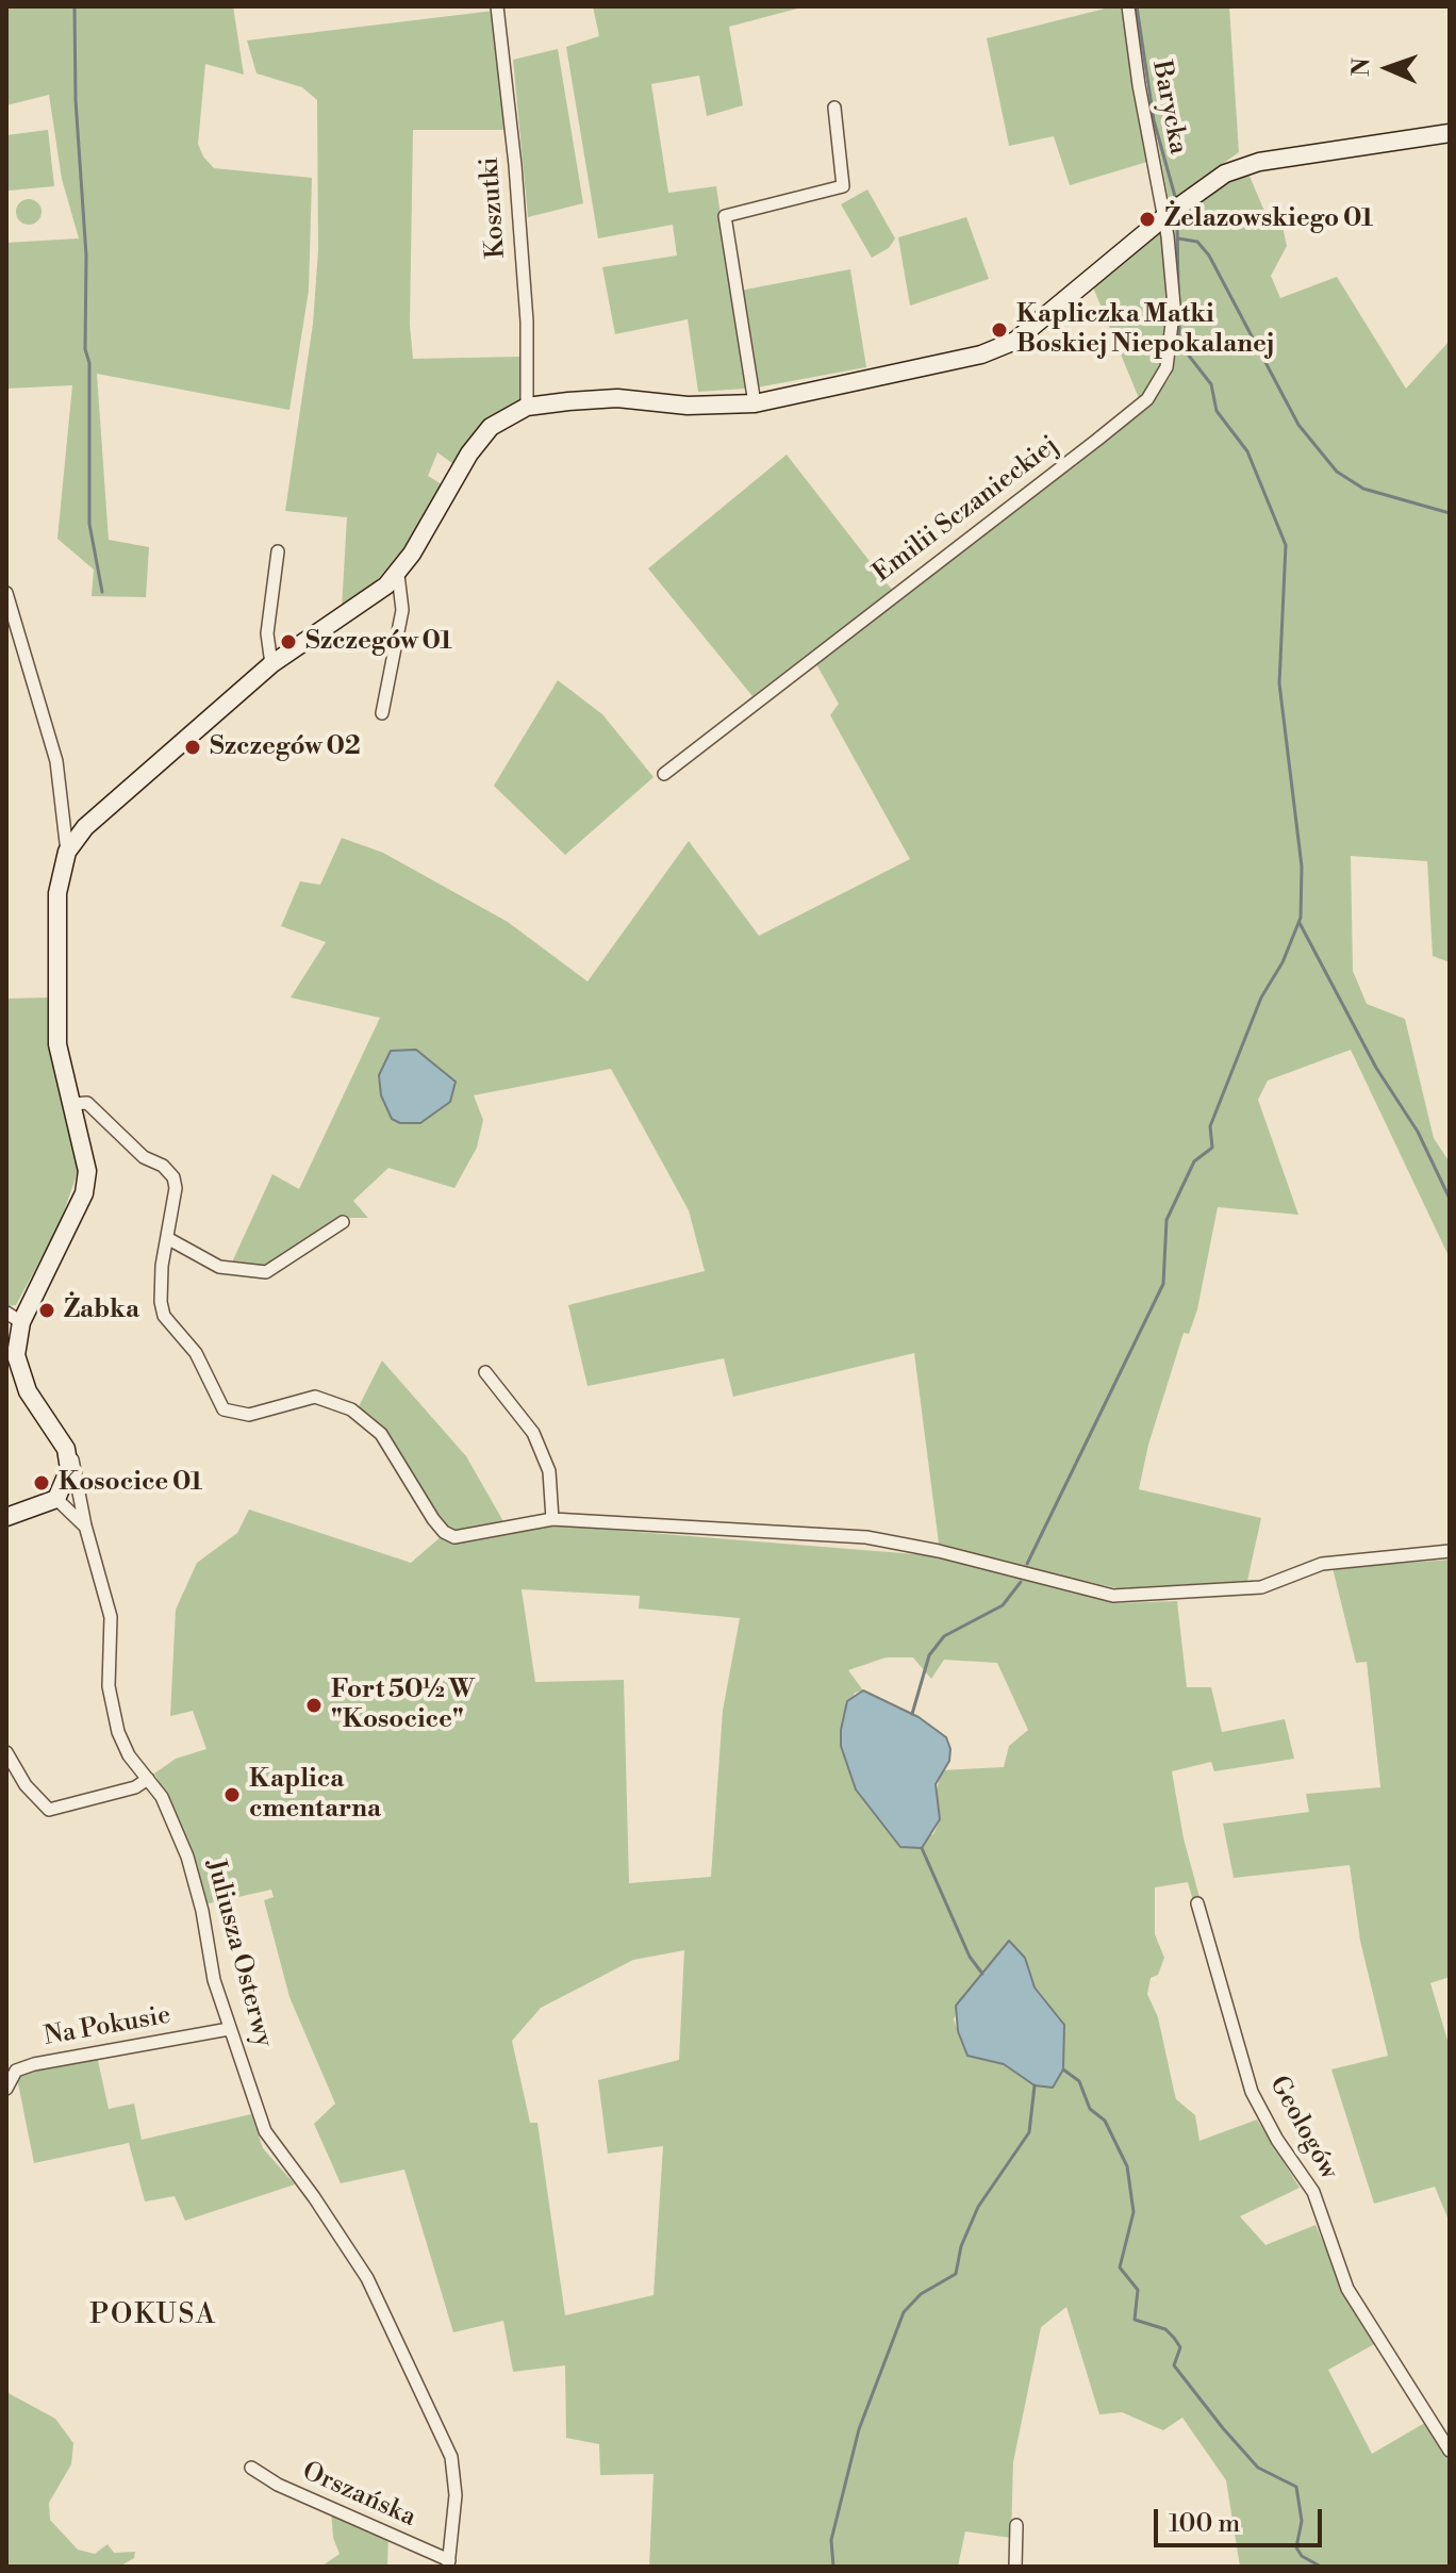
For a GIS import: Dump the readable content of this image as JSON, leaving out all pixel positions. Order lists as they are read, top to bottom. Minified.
{"streets":{"street":["Barycka","Koszutki","Emilii Sczanieckiej","Juliusza Osterwy","Na Pokusie","Geologów","Orszańska"]},"crossings":[["Barycka","Emilii Sczanieckiej"],["Juliusza Osterwy","Na Pokusie"],["Juliusza Osterwy","Orszańska"]],"districts":["POKUSA"],"places":["Żelazowskiego 01","Kapliczka Matki Boskiej Niepokalanej","Szczegów 01","Szczegów 02","Żabka","Kosocice 01","Fort 50½ W \"Kosocice\"","Kaplica cmentarna"],"scale_bar":"100 m","north":"left"}
